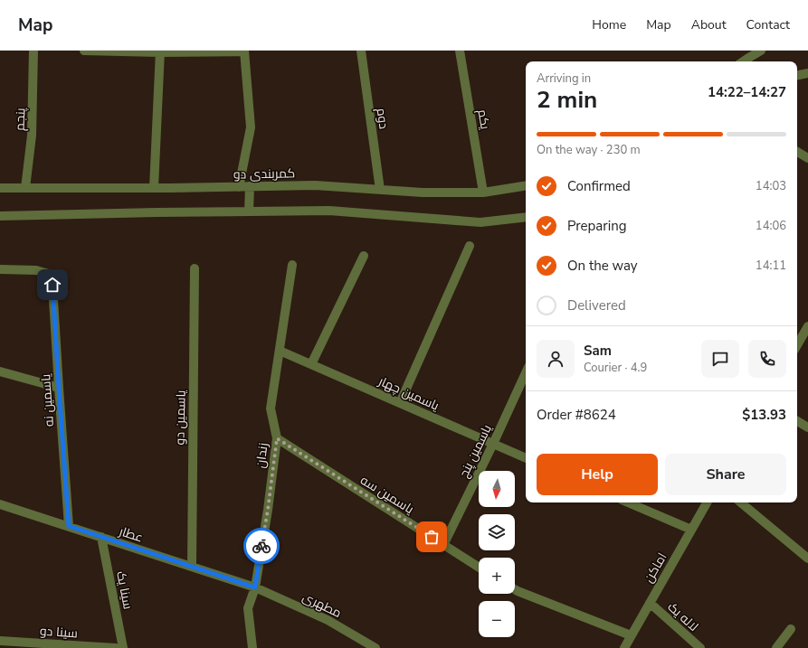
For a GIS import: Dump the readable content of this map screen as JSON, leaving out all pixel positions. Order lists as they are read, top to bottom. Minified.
{"streets":{"street":["دوم","پنجم","یکم","کمربندی دو","یاسمین چهار","یاسمین نه","یاسمین دو","یاسمین پنج","زندان","یاسمین سه","عطار","اماکن","سینا یک","مطهری","لاله یک","سینا دو"]},"crossings":[["دوم","کمربندی دو"],["پنجم","کمربندی دو"],["یکم","کمربندی دو"],["یاسمین چهار","یاسمین پنج"],["یاسمین چهار","زندان"],["یاسمین نه","عطار"],["یاسمین دو","عطار"],["یاسمین پنج","یاسمین سه"],["زندان","یاسمین سه"],["زندان","عطار"],["زندان","مطهری"],["عطار","سینا یک"],["عطار","مطهری"],["اماکن","لاله یک"]],"north":"bottom","page":{"header":"Map","nav":["Home","Map","About","Contact"],"heading":["2 min","Arriving in","14:22–14:27"],"panel":["Sam","Courier · 4.9","Order #8624","$13.93"],"bar":"On the way · 230 m","list":[["Confirmed","14:03"],["Preparing","14:06"],["On the way","14:11"],"Delivered"],"buttons":["Help","Share"],"map_buttons":["+","−"]}}
